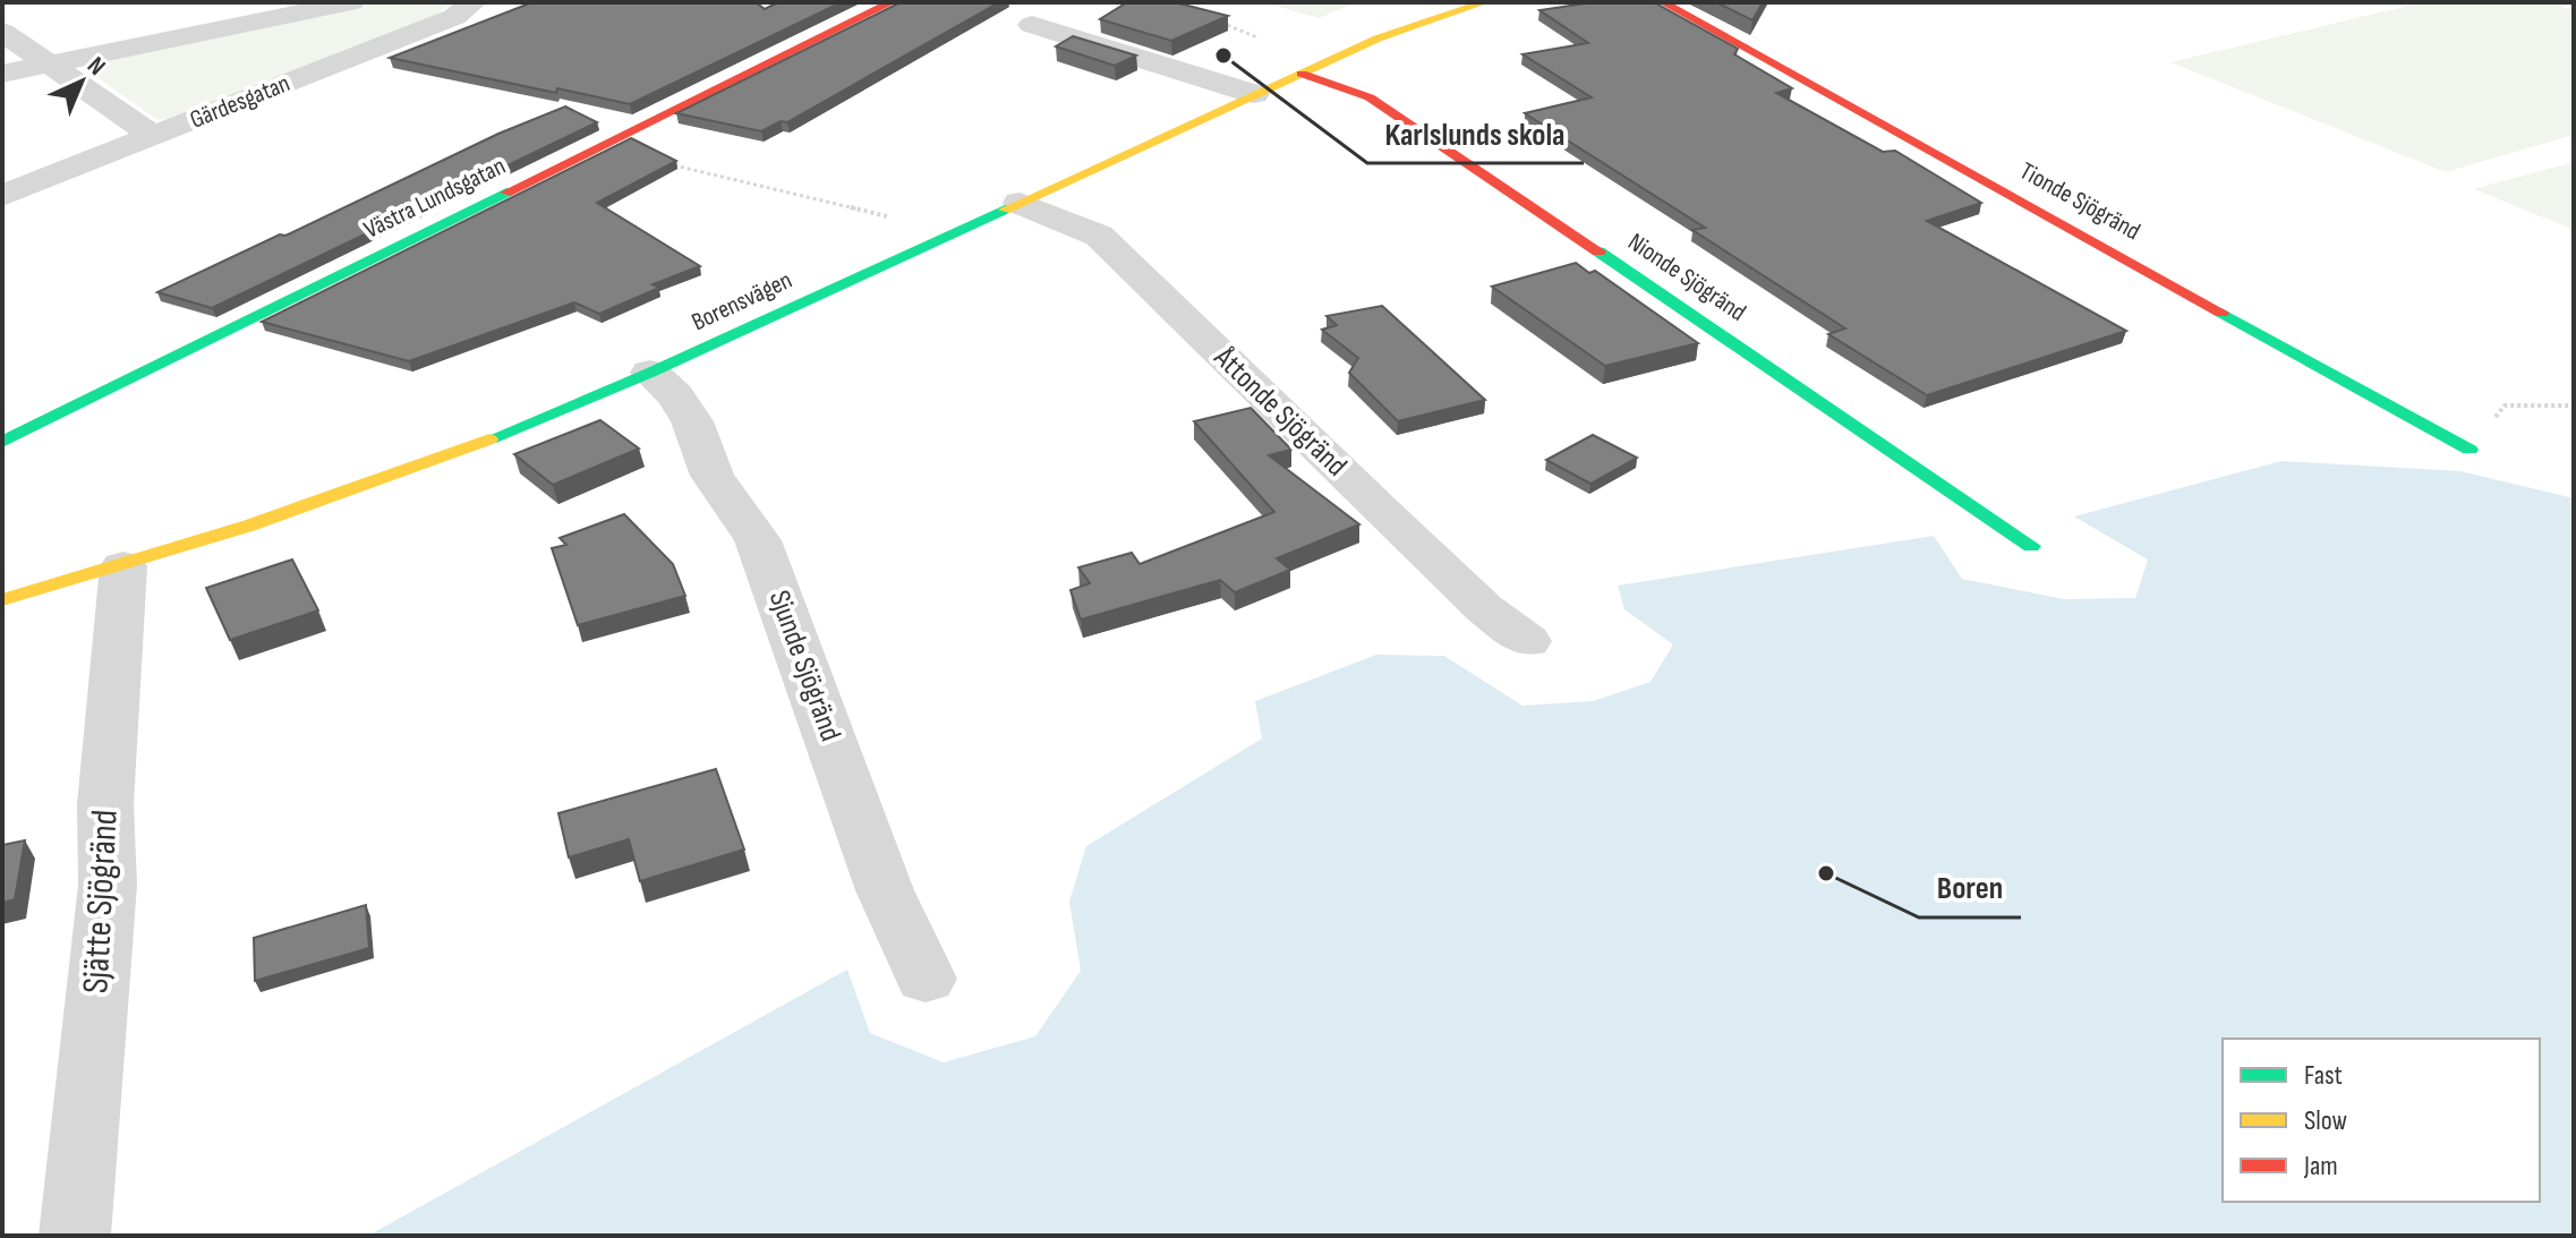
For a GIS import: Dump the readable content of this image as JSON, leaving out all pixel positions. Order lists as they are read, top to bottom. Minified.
{"streets":{"street":["Gärdesgatan","Västra Lundsgatan","Tionde Sjögränd","Nionde Sjögränd","Borensvägen","Åttonde Sjögränd","Sjunde Sjögränd","Sjätte Sjögränd"]},"crossings":[["Nionde Sjögränd","Borensvägen"],["Borensvägen","Åttonde Sjögränd"],["Borensvägen","Sjunde Sjögränd"],["Borensvägen","Sjätte Sjögränd"]],"places":["Karlslunds skola","Boren"],"legend":["Fast","Slow","Jam"],"north":"top right"}
